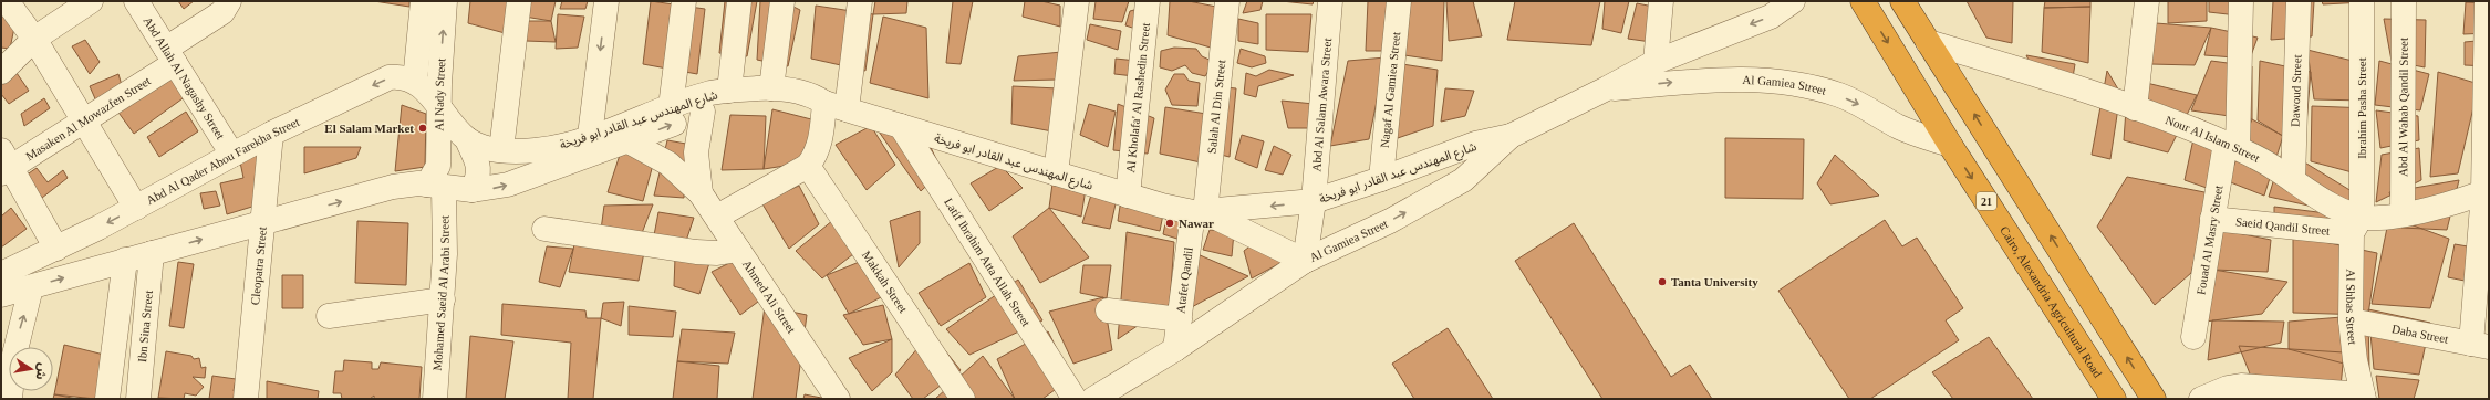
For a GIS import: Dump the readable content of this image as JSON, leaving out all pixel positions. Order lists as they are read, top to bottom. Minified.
{"streets":{"highway":["21","Cairo, Alexandria Agricultural Road"],"street":["Abd Allah Al Nagashy Street","Al Gamiea Street","Nagaf Al Gamiea Street","Dawoud Street","Al Nady Street","Al Kholafa' Al Rashedin Street","Abd Al Salam Awara Street","Salah Al Din Street","Abd Al Wahab Qandil Street","Ibrahim Pasha Street","Masaken Al Mowazfen Street","شارع المهندس عبد القادر ابو فريخة","Nour Al Islam Street","Abd Al Qader Abou Farekha Street","Saeid Qandil Street","Fouad Al Masry Street","Latif Ibrahim Atta Allah Street","Cleopatra Street","Atafet Qandil","Makkah Street","Mohamed Saeid Al Arabi Street","Ahmed Ali Street","Al Shbas Street","Ibn Sina Street","Daba Street"]},"crossings":[["Abd Allah Al Nagashy Street","Masaken Al Mowazfen Street"],["Abd Allah Al Nagashy Street","Abd Al Qader Abou Farekha Street"],["Al Gamiea Street","Abd Al Salam Awara Street"],["Al Gamiea Street","شارع المهندس عبد القادر ابو فريخة"],["Al Gamiea Street","Atafet Qandil"],["Al Gamiea Street","Cairo, Alexandria Agricultural Road"],["Nagaf Al Gamiea Street","شارع المهندس عبد القادر ابو فريخة"],["Dawoud Street","Nour Al Islam Street"],["Al Nady Street","شارع المهندس عبد القادر ابو فريخة"],["Al Nady Street","Abd Al Qader Abou Farekha Street"],["Al Nady Street","Mohamed Saeid Al Arabi Street"],["Al Kholafa' Al Rashedin Street","شارع المهندس عبد القادر ابو فريخة"],["Abd Al Salam Awara Street","شارع المهندس عبد القادر ابو فريخة"],["Salah Al Din Street","شارع المهندس عبد القادر ابو فريخة"],["Salah Al Din Street","Atafet Qandil"],["Abd Al Wahab Qandil Street","Nour Al Islam Street"],["Ibrahim Pasha Street","Nour Al Islam Street"],["Ibrahim Pasha Street","Saeid Qandil Street"],["Ibrahim Pasha Street","Al Shbas Street"],["شارع المهندس عبد القادر ابو فريخة","Latif Ibrahim Atta Allah Street"],["شارع المهندس عبد القادر ابو فريخة","Atafet Qandil"],["شارع المهندس عبد القادر ابو فريخة","Mohamed Saeid Al Arabi Street"],["شارع المهندس عبد القادر ابو فريخة","Ahmed Ali Street"],["Nour Al Islam Street","Saeid Qandil Street"],["Nour Al Islam Street","Fouad Al Masry Street"],["Nour Al Islam Street","Al Shbas Street"],["Abd Al Qader Abou Farekha Street","Cleopatra Street"],["Saeid Qandil Street","Fouad Al Masry Street"],["Saeid Qandil Street","Al Shbas Street"],["Al Shbas Street","Daba Street"]],"places":["El Salam Market","Nawar","Tanta University"],"north":"right"}
